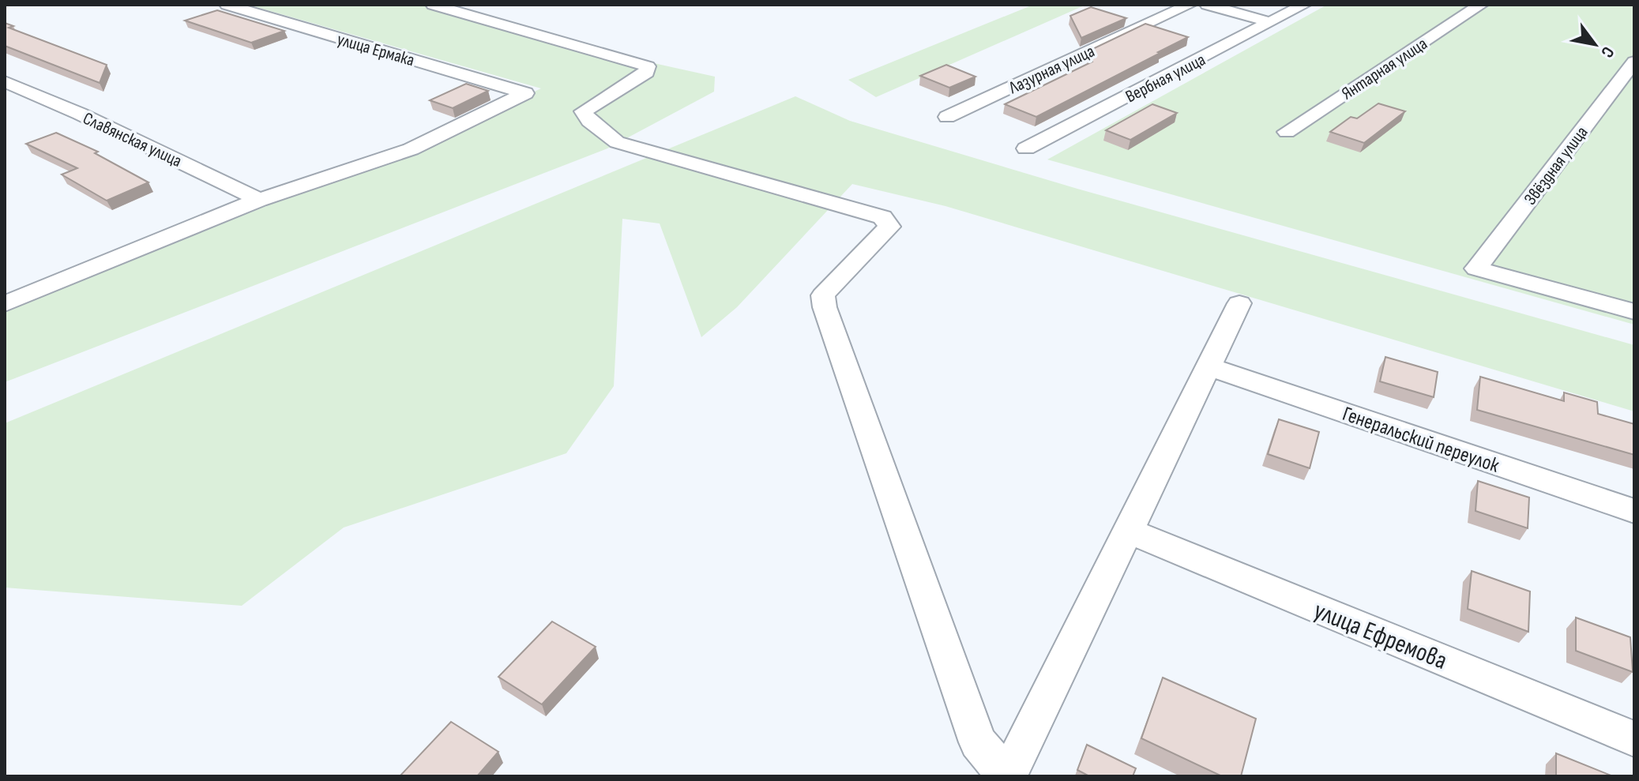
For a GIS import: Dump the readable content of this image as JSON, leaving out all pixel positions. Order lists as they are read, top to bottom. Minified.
{"streets":{"street":["улица Ермака","Янтарная улица","Лазурная улица","Вербная улица","Славянская улица","Звёздная улица","Генеральский переулок","улица Ефремова"]},"crossings":[["улица Ермака","Славянская улица"]],"north":"bottom right"}
